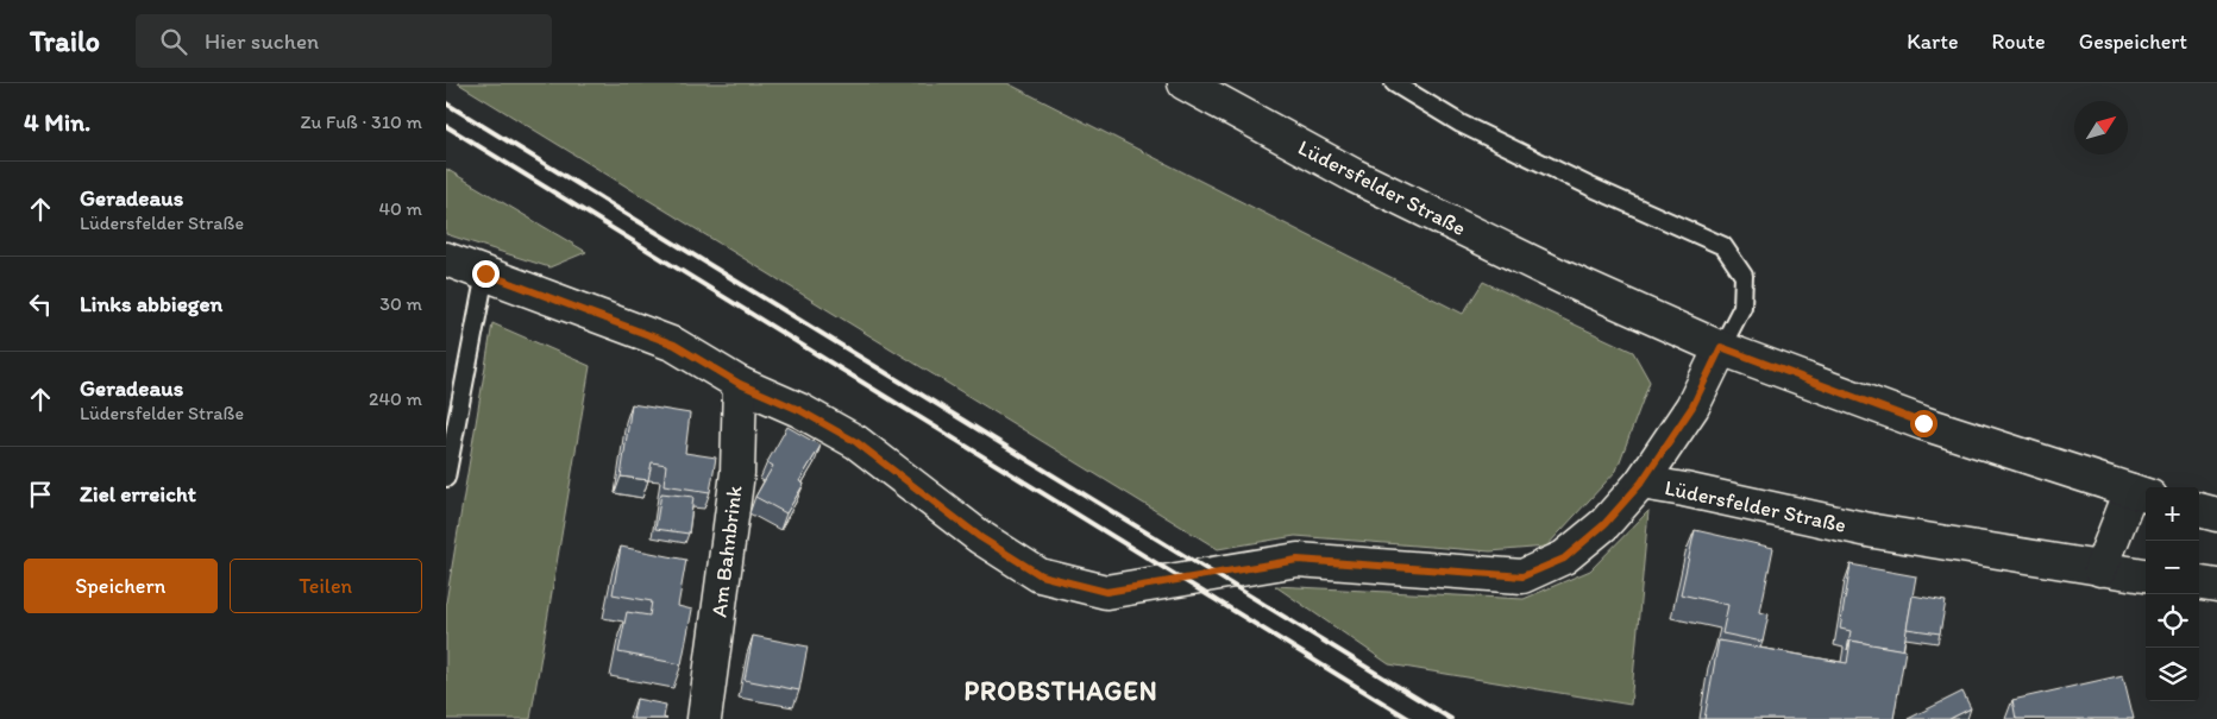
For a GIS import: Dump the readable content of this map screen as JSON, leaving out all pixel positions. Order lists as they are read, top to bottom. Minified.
{"streets":{"street":["Lüdersfelder Straße","Am Bahnbrink"]},"crossings":[["Lüdersfelder Straße","Am Bahnbrink"]],"districts":["PROBSTHAGEN"],"north":"top right","page":{"header":"Trailo","search":"Hier suchen","nav":["Karte","Route","Gespeichert"],"heading":["4 Min.","Zu Fuß · 310 m"],"list":[["Geradeaus","Lüdersfelder Straße","40 m"],["Links abbiegen","30 m"],["Geradeaus","Lüdersfelder Straße","240 m"],"Ziel erreicht"],"map_buttons":["+","−"],"buttons":["Speichern","Teilen"]}}
